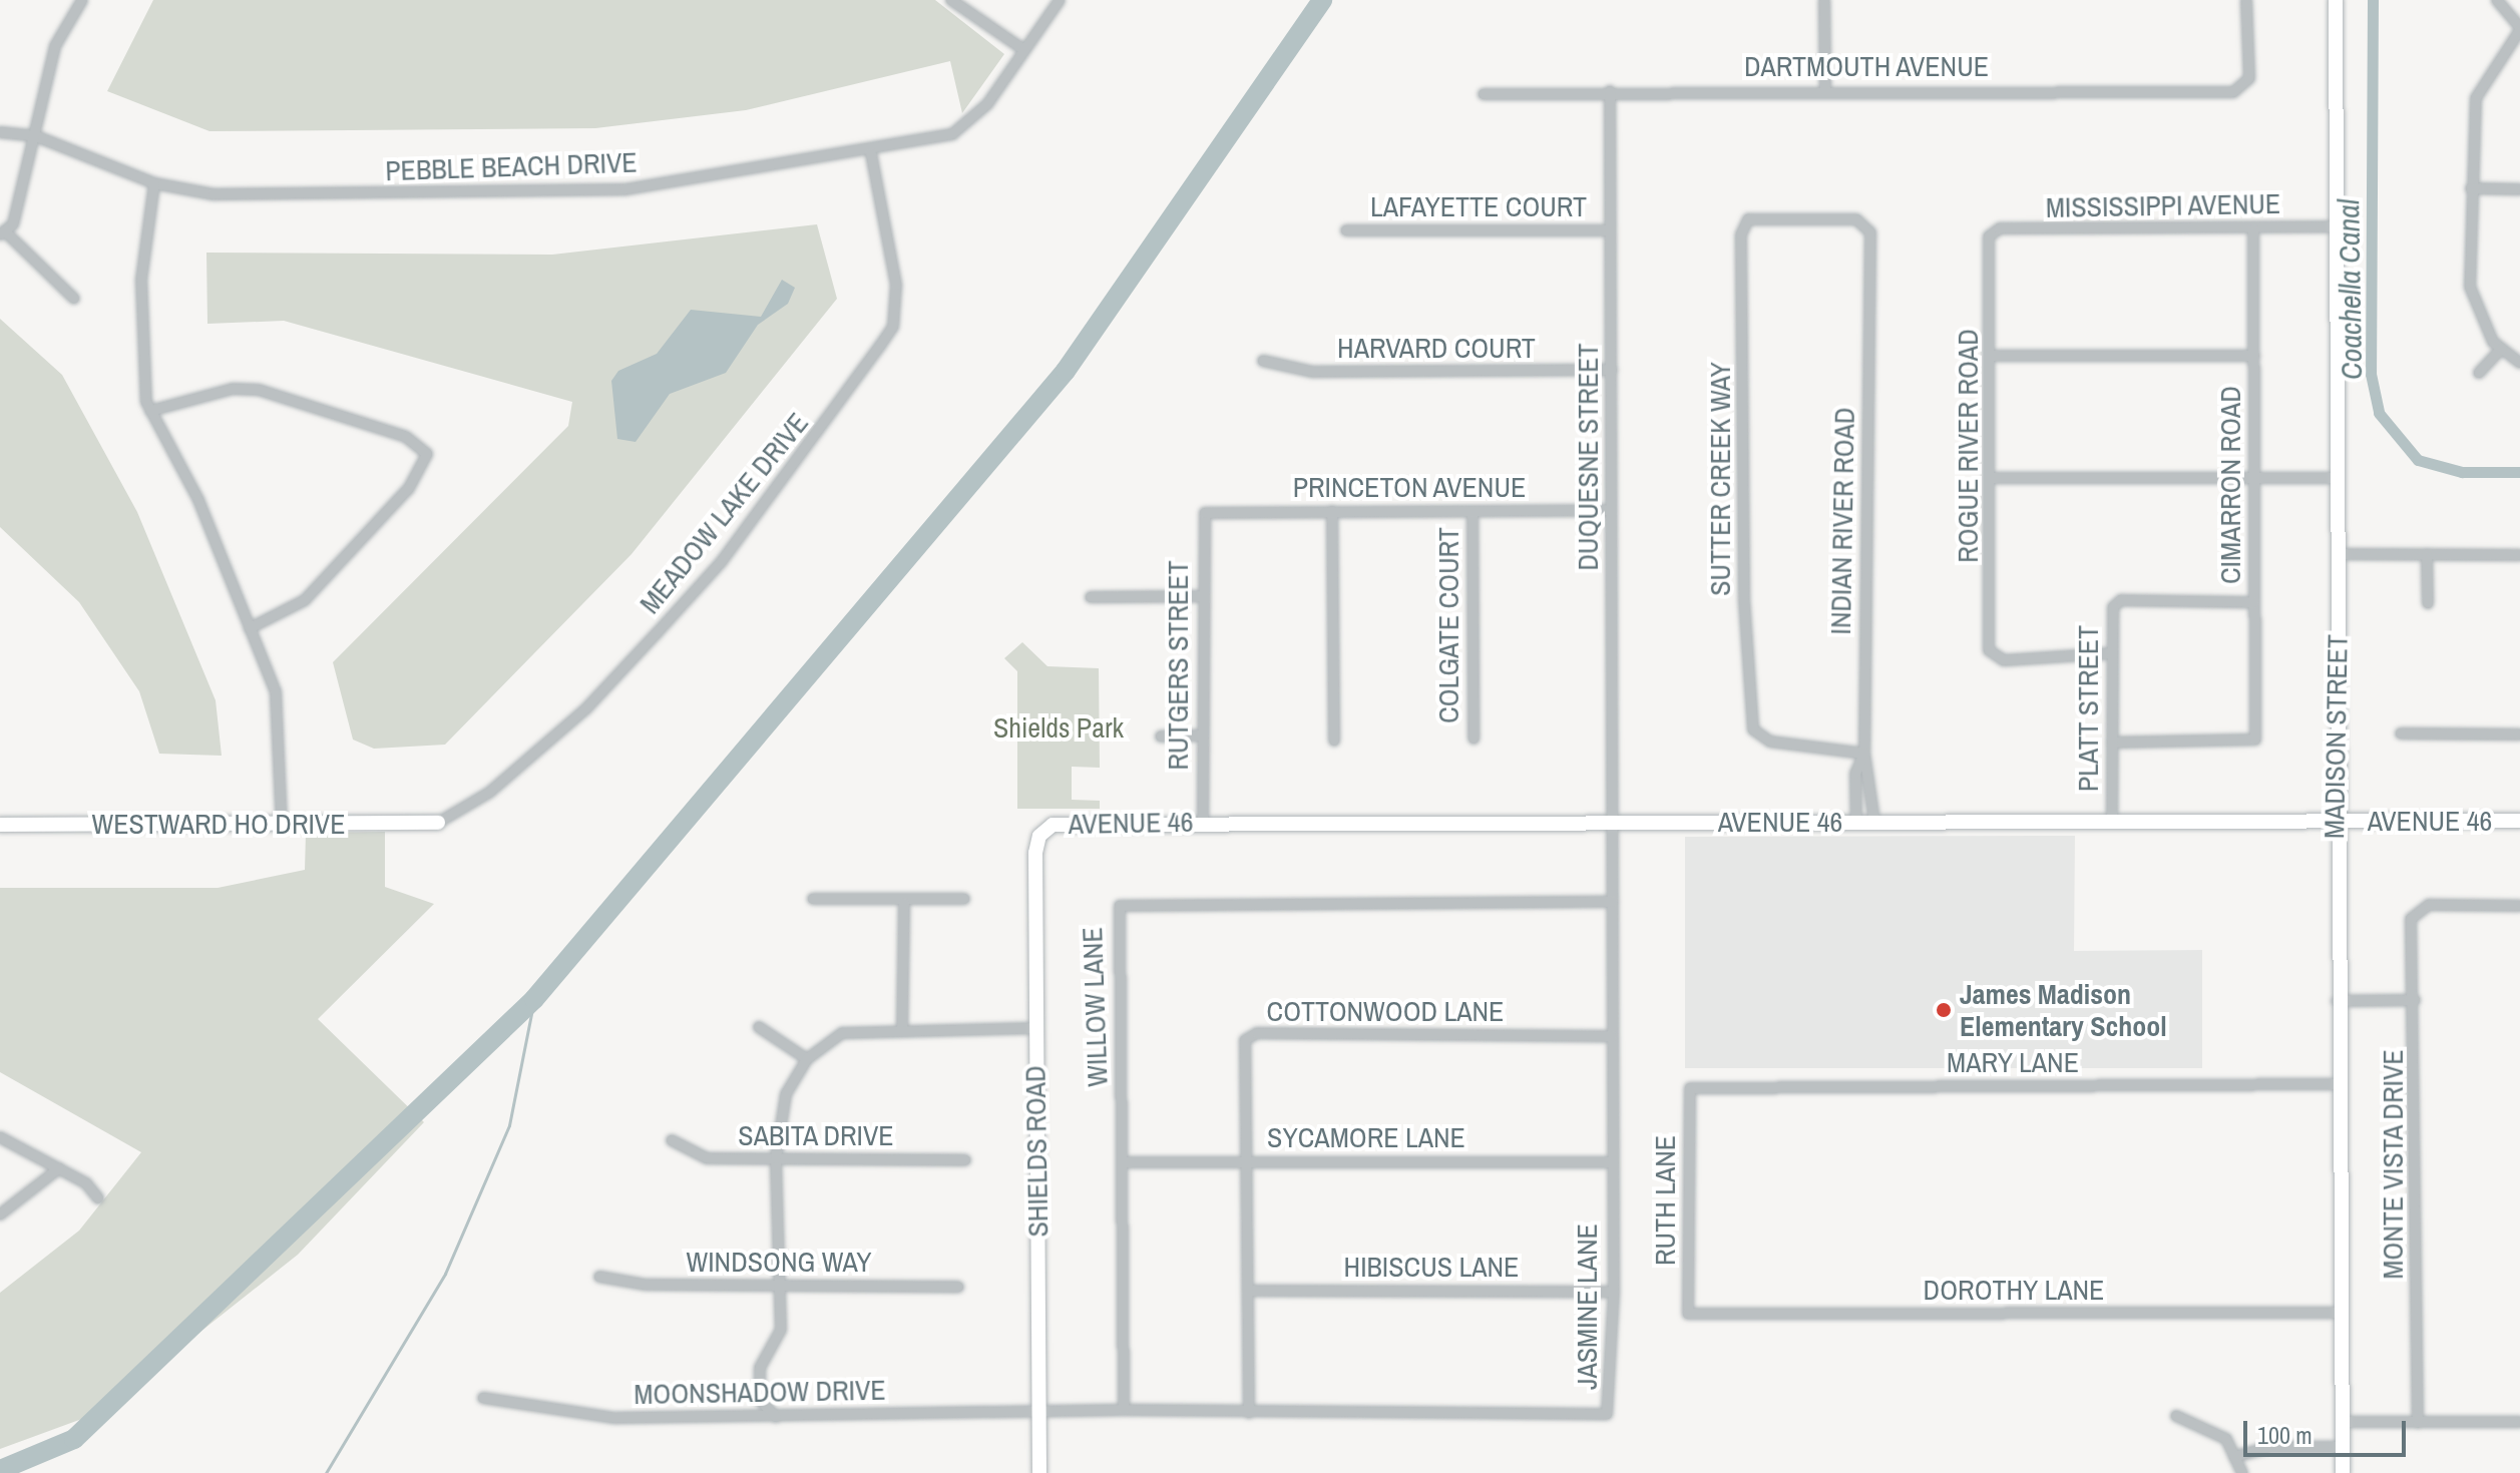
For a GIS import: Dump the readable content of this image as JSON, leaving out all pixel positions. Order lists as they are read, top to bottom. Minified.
{"streets":{"street":["DARTMOUTH AVENUE","PEBBLE BEACH DRIVE","MISSISSIPPI AVENUE","LAFAYETTE COURT","HARVARD COURT","ROGUE RIVER ROAD","DUQUESNE STREET","SUTTER CREEK WAY","CIMARRON ROAD","PRINCETON AVENUE","MEADOW LAKE DRIVE","INDIAN RIVER ROAD","COLGATE COURT","RUTGERS STREET","PLATT STREET","MADISON STREET","AVENUE 46","WESTWARD HO DRIVE","WILLOW LANE","COTTONWOOD LANE","MARY LANE","SABITA DRIVE","SYCAMORE LANE","SHIELDS ROAD","MONTE VISTA DRIVE","RUTH LANE","WINDSONG WAY","HIBISCUS LANE","DOROTHY LANE","JASMINE LANE","MOONSHADOW DRIVE"]},"crossings":[["DARTMOUTH AVENUE","DUQUESNE STREET"],["PEBBLE BEACH DRIVE","MEADOW LAKE DRIVE"],["MISSISSIPPI AVENUE","ROGUE RIVER ROAD"],["MISSISSIPPI AVENUE","CIMARRON ROAD"],["MISSISSIPPI AVENUE","MADISON STREET"],["LAFAYETTE COURT","DUQUESNE STREET"],["HARVARD COURT","DUQUESNE STREET"],["ROGUE RIVER ROAD","PLATT STREET"],["DUQUESNE STREET","PRINCETON AVENUE"],["DUQUESNE STREET","AVENUE 46"],["DUQUESNE STREET","JASMINE LANE"],["SUTTER CREEK WAY","INDIAN RIVER ROAD"],["CIMARRON ROAD","PLATT STREET"],["PRINCETON AVENUE","COLGATE COURT"],["PRINCETON AVENUE","RUTGERS STREET"],["MEADOW LAKE DRIVE","WESTWARD HO DRIVE"],["INDIAN RIVER ROAD","AVENUE 46"],["RUTGERS STREET","AVENUE 46"],["PLATT STREET","AVENUE 46"],["MADISON STREET","AVENUE 46"],["MADISON STREET","MARY LANE"],["MADISON STREET","DOROTHY LANE"],["AVENUE 46","SHIELDS ROAD"],["AVENUE 46","JASMINE LANE"],["WILLOW LANE","SYCAMORE LANE"],["WILLOW LANE","JASMINE LANE"],["COTTONWOOD LANE","SYCAMORE LANE"],["COTTONWOOD LANE","HIBISCUS LANE"],["COTTONWOOD LANE","JASMINE LANE"],["MARY LANE","RUTH LANE"],["SYCAMORE LANE","JASMINE LANE"],["SHIELDS ROAD","JASMINE LANE"],["SHIELDS ROAD","MOONSHADOW DRIVE"],["RUTH LANE","DOROTHY LANE"],["HIBISCUS LANE","JASMINE LANE"],["JASMINE LANE","MOONSHADOW DRIVE"]],"water":["Coachella Canal"],"parks":["Shields Park"],"places":["James Madison Elementary School"],"scale_bar":"100 m"}
